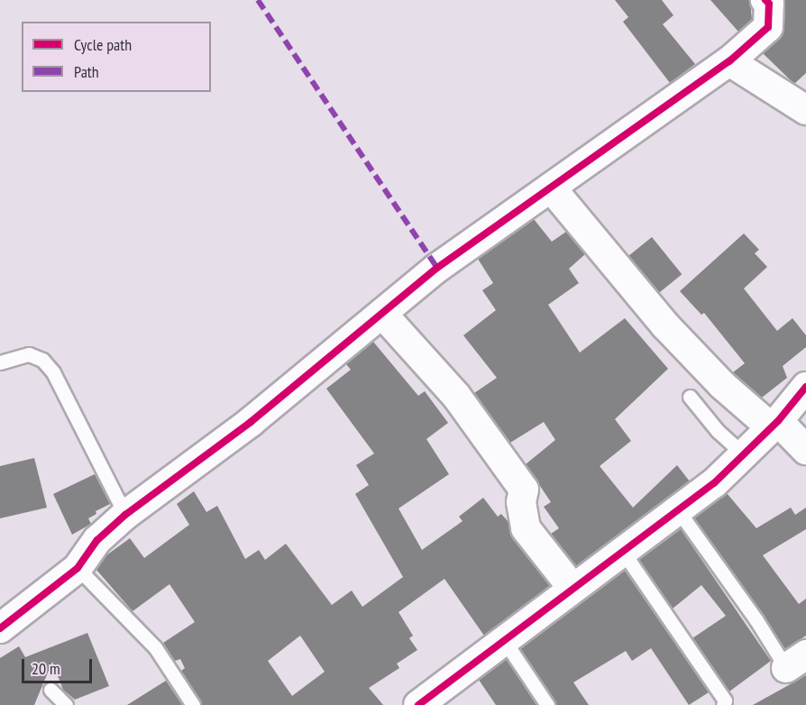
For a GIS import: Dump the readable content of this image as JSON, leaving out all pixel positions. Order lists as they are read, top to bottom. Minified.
{"legend":["Cycle path","Path"],"scale_bar":"20 m"}
